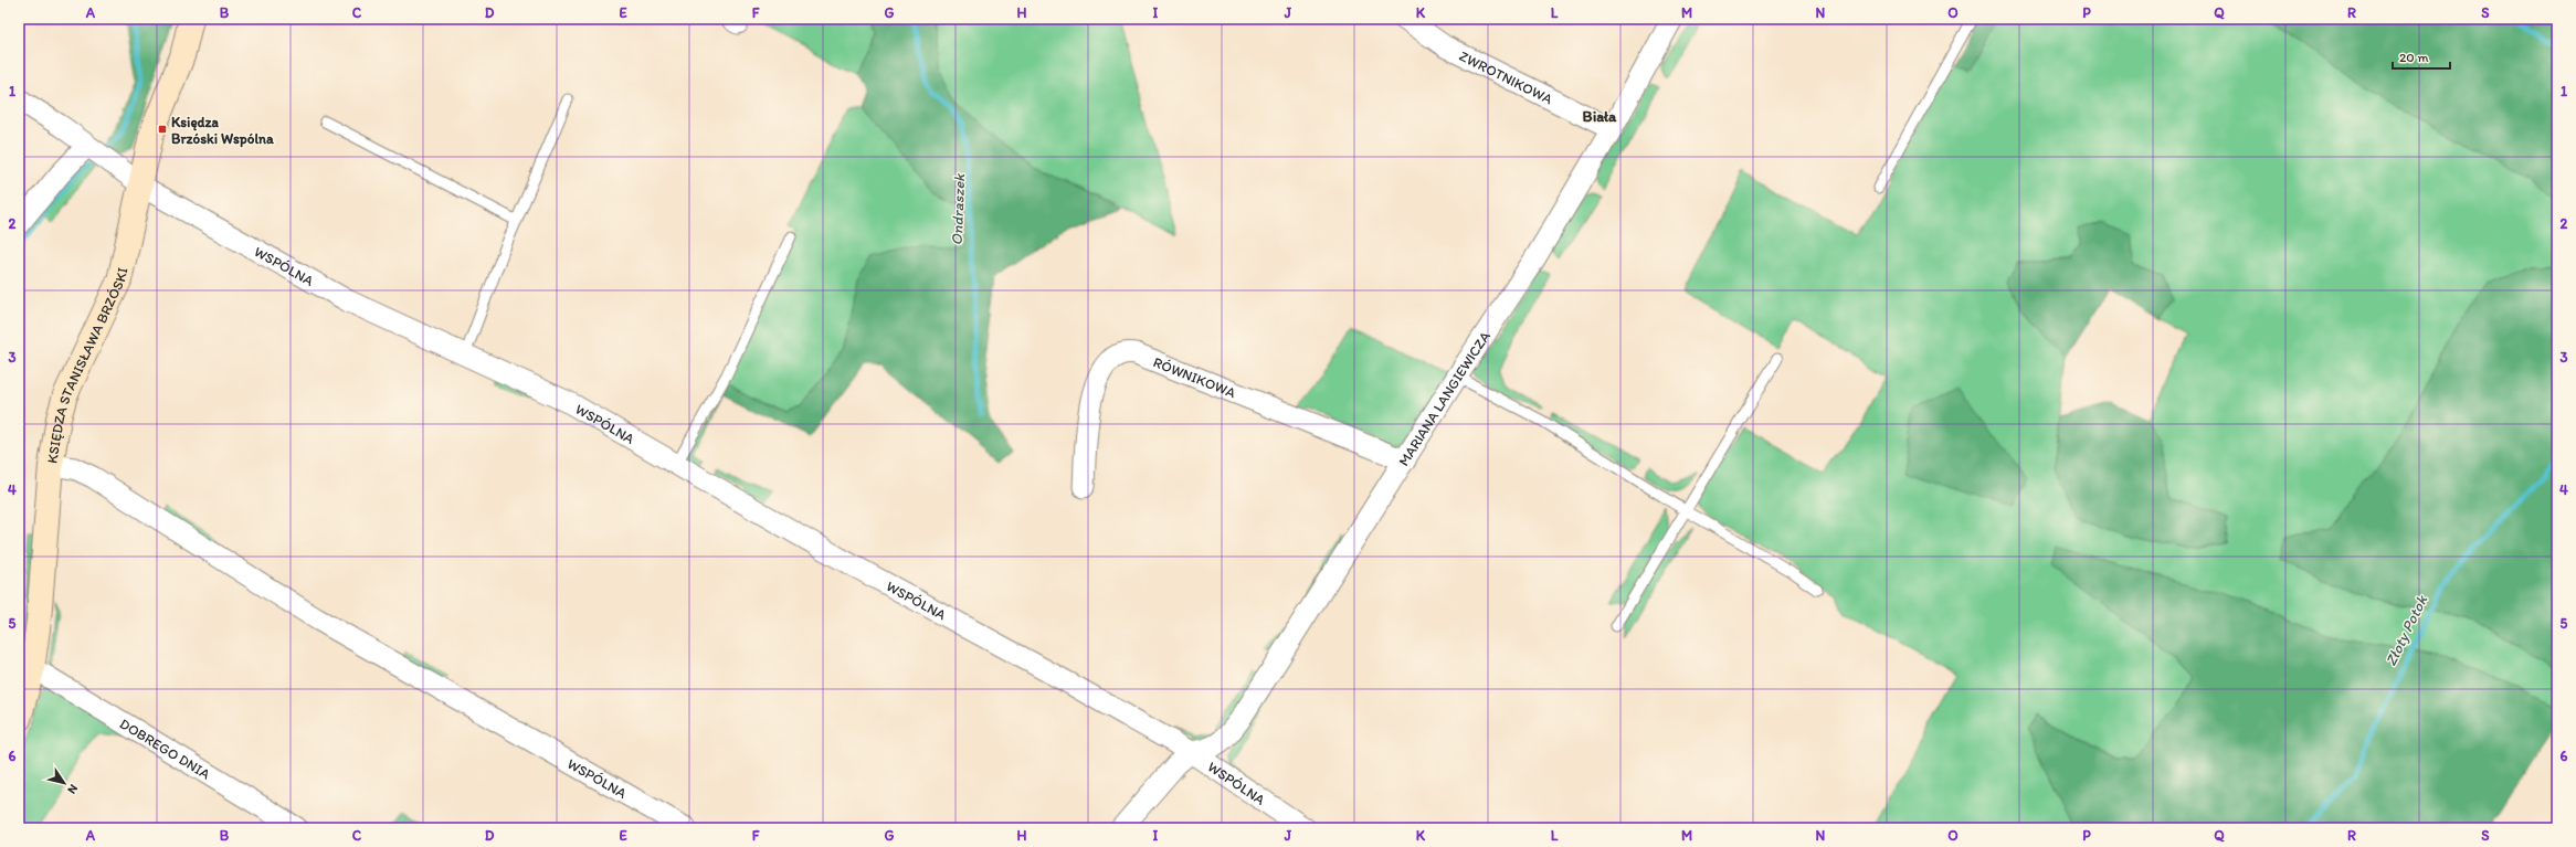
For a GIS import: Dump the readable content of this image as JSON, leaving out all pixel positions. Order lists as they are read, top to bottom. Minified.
{"streets":{"street":["ZWROTNIKOWA","WSPÓLNA","KSIĘDZA STANISŁAWA BRZÓSKI","RÓWNIKOWA","MARIANA LANGIEWICZA","DOBREGO DNIA"]},"crossings":[["ZWROTNIKOWA","MARIANA LANGIEWICZA"],["WSPÓLNA","KSIĘDZA STANISŁAWA BRZÓSKI"],["WSPÓLNA","MARIANA LANGIEWICZA"],["KSIĘDZA STANISŁAWA BRZÓSKI","DOBREGO DNIA"],["RÓWNIKOWA","MARIANA LANGIEWICZA"]],"districts":["Biała"],"water":["Ondraszek","Złoty Potok"],"places":{"transit":["Księdza Brzóski Wspólna"]},"scale_bar":"20 m","north":"bottom right","grid":{"columns":["A","B","C","D","E","F","G","H","I","J","K","L","M","N","O","P","Q","R","S"],"rows":["1","2","3","4","5","6"]}}
